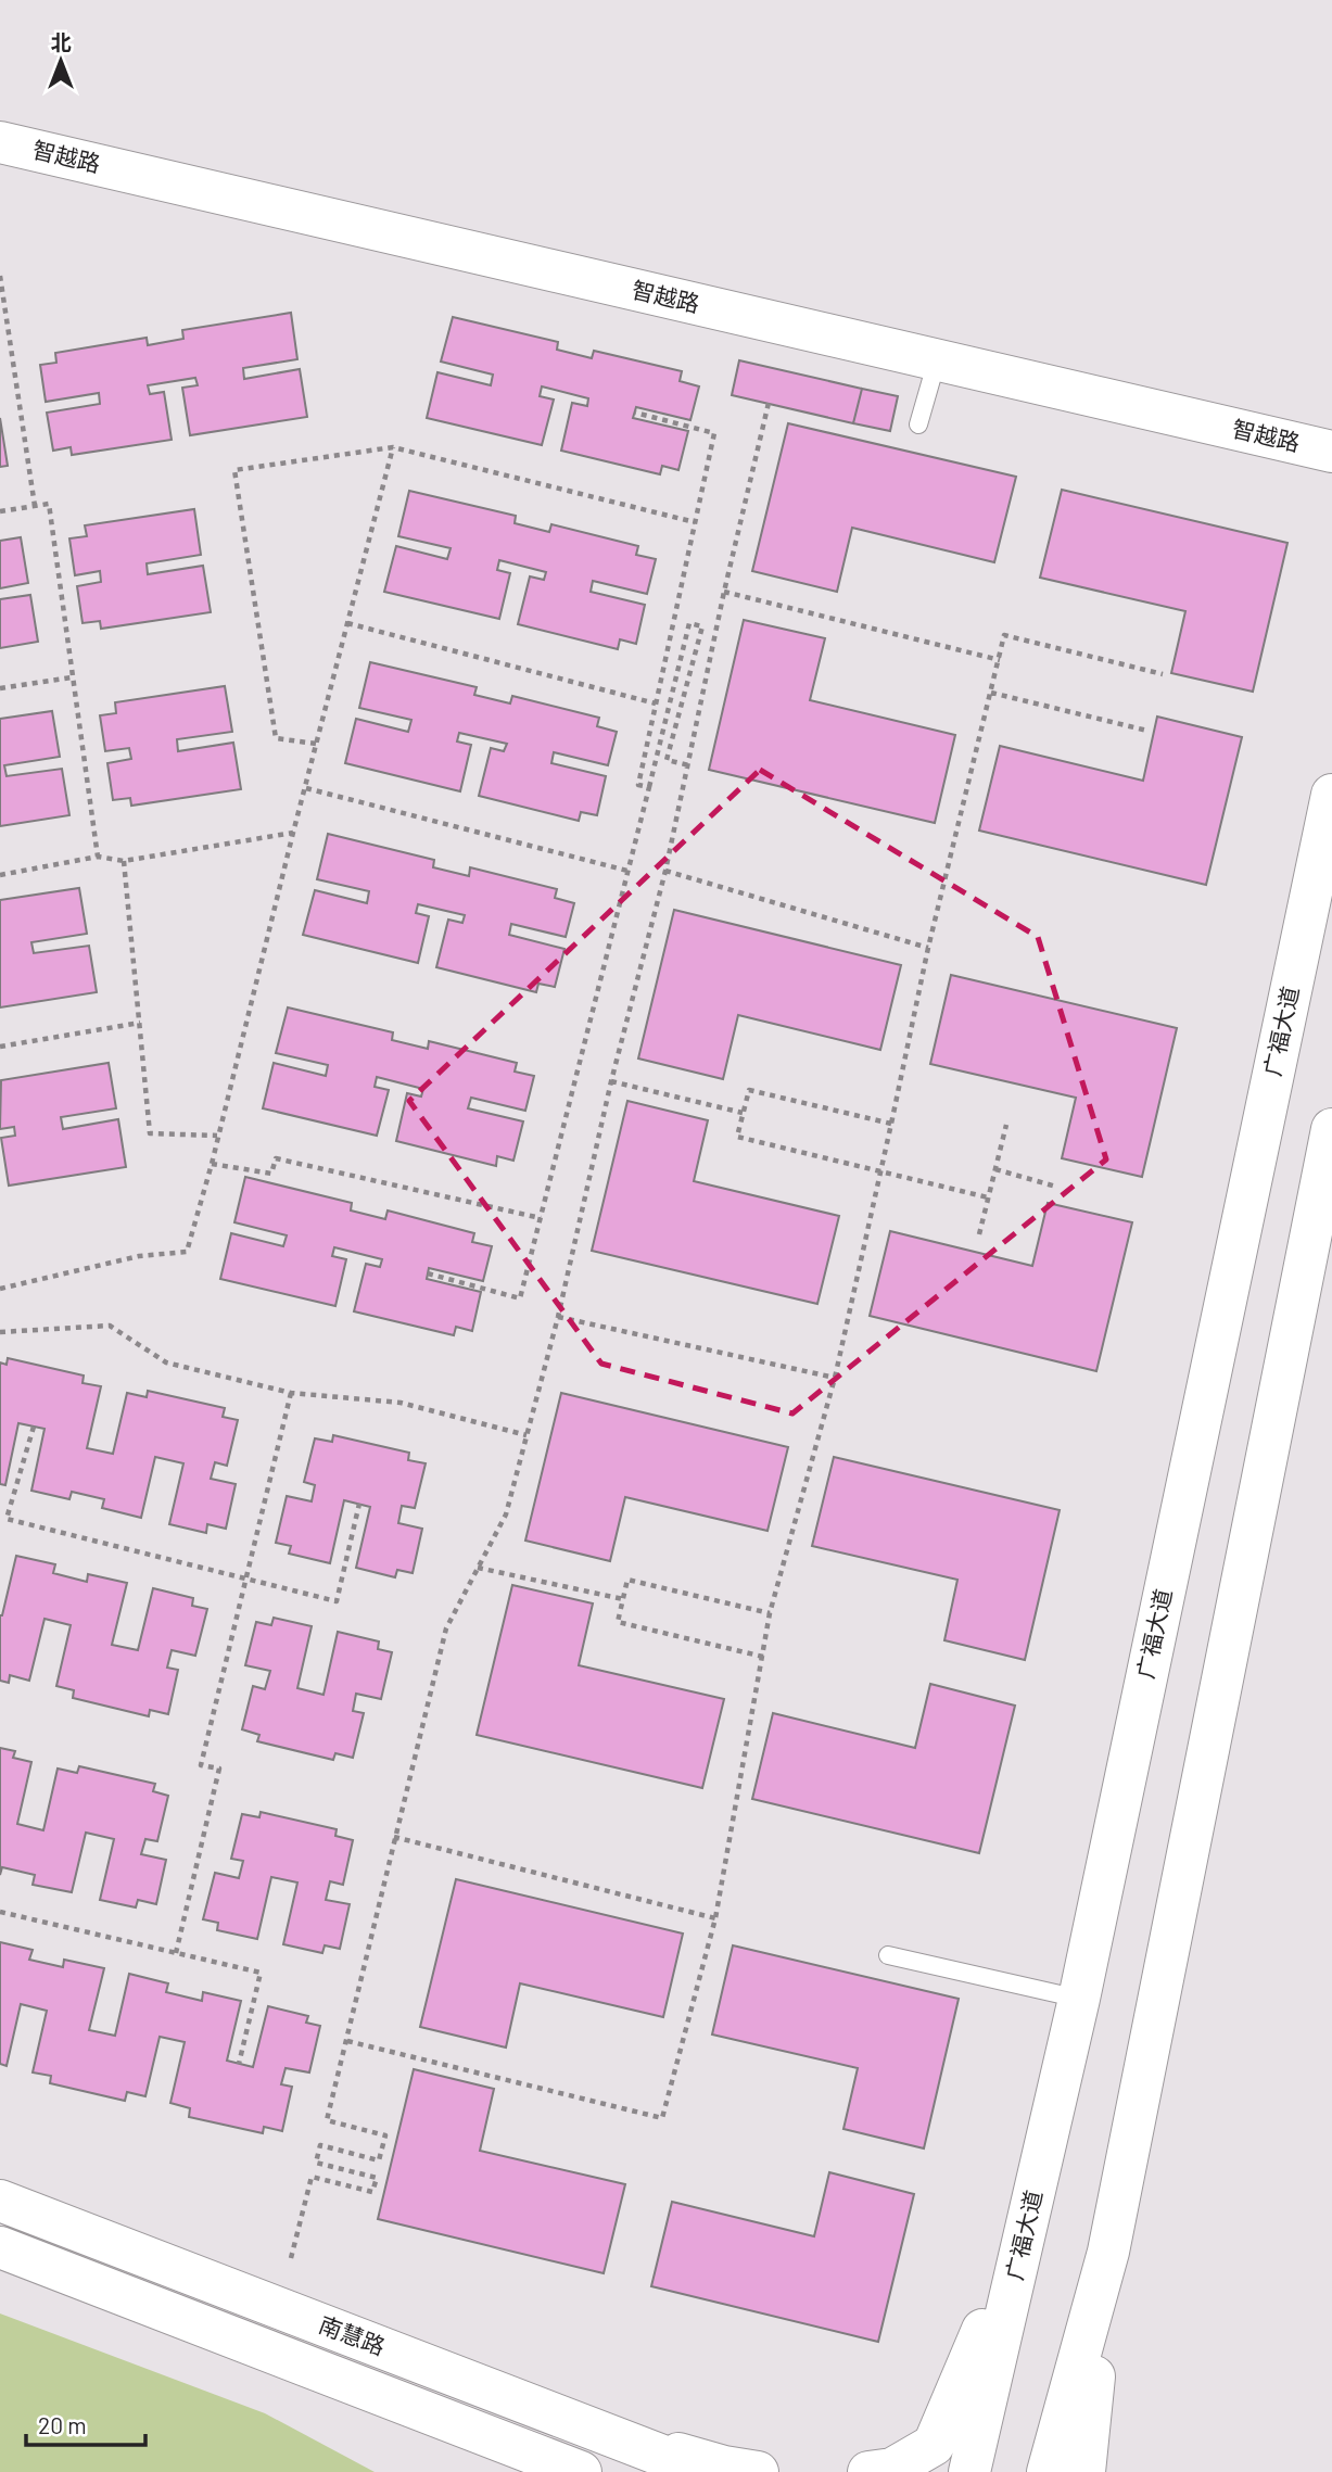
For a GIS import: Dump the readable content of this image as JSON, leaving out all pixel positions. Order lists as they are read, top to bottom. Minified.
{"streets":{"main road":["智越路","广福大道","南慧路"]},"scale_bar":"20 m","north":"top"}
